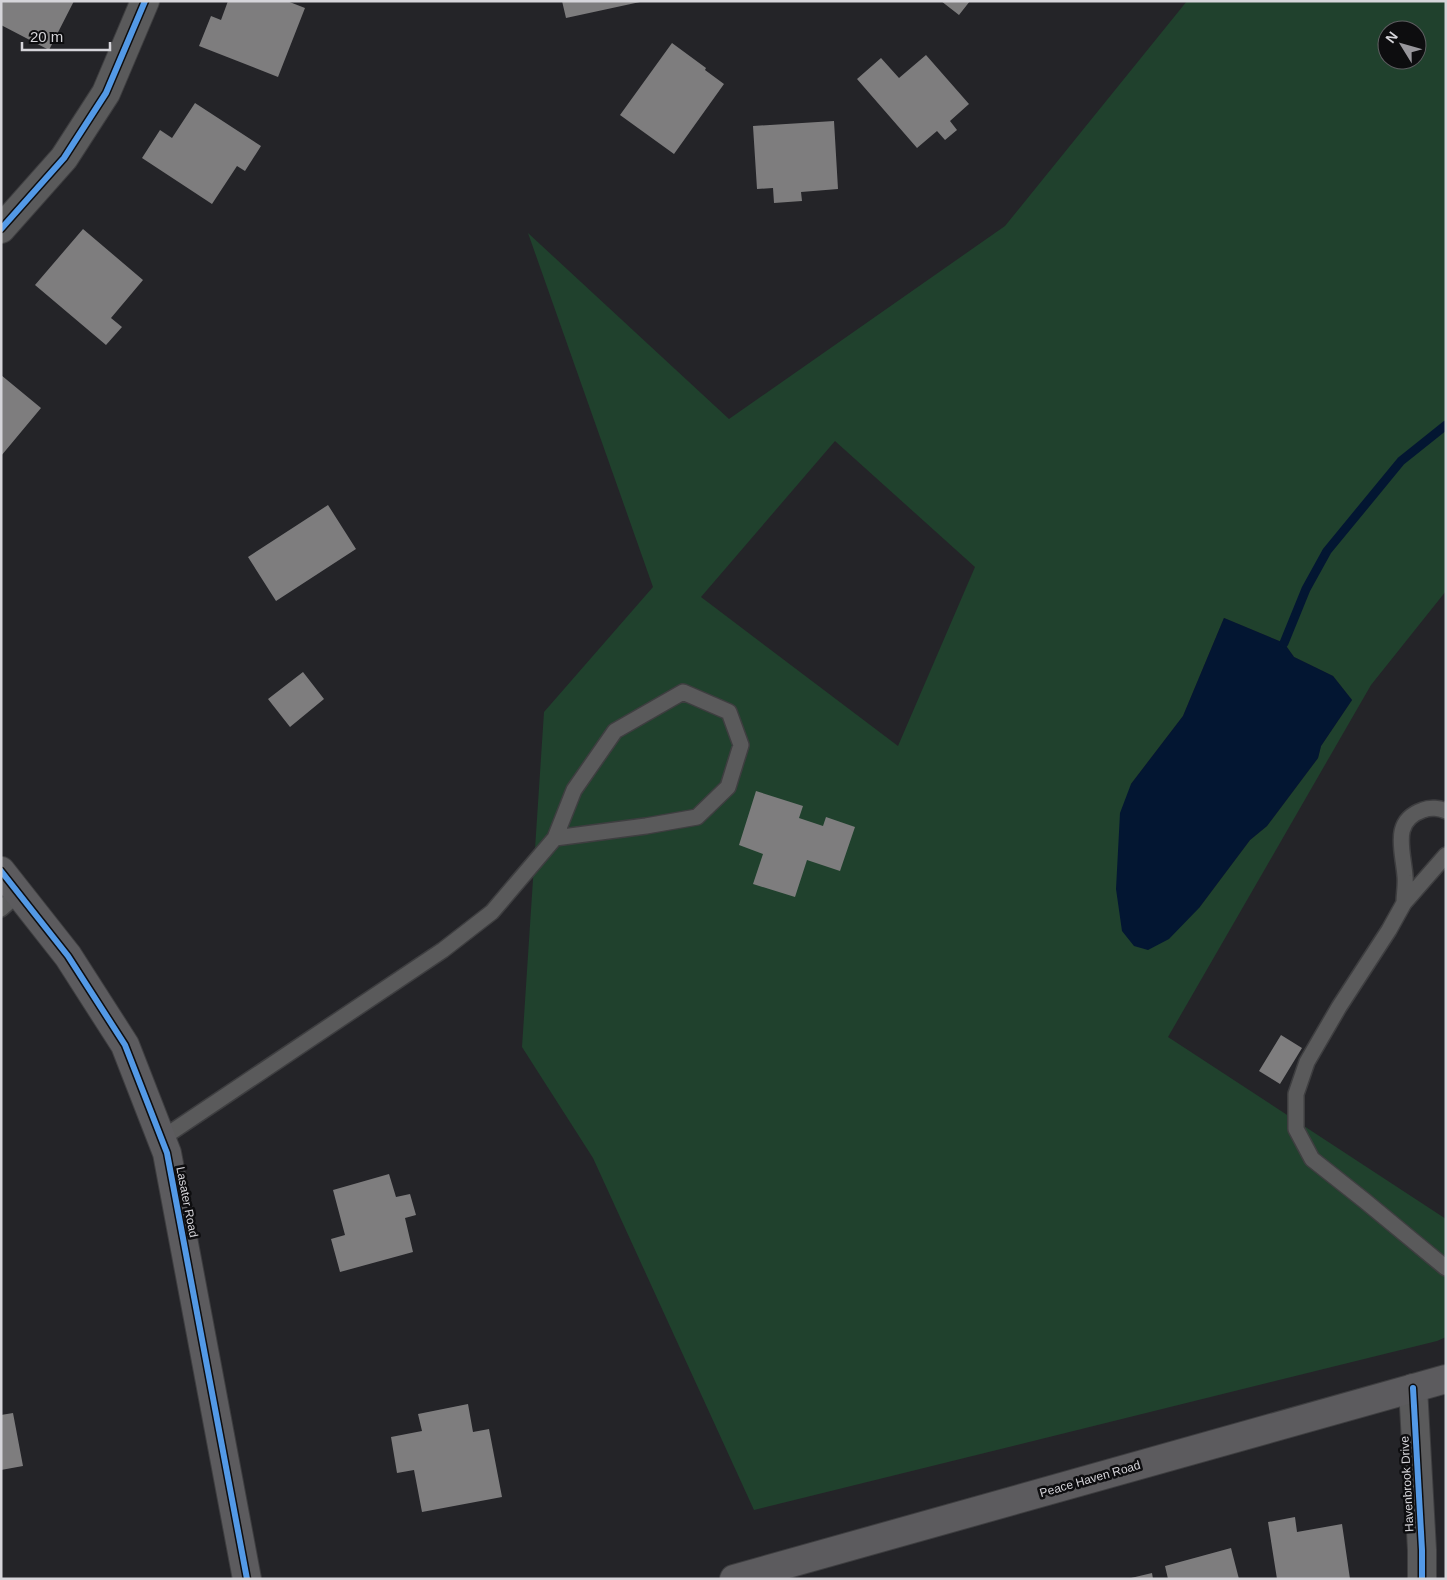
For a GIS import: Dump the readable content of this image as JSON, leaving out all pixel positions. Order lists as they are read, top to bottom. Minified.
{"streets":{"street":["Lasater Road","Peace Haven Road","Havenbrook Drive"]},"crossings":[["Peace Haven Road","Havenbrook Drive"]],"scale_bar":"20 m","north":"top left"}
